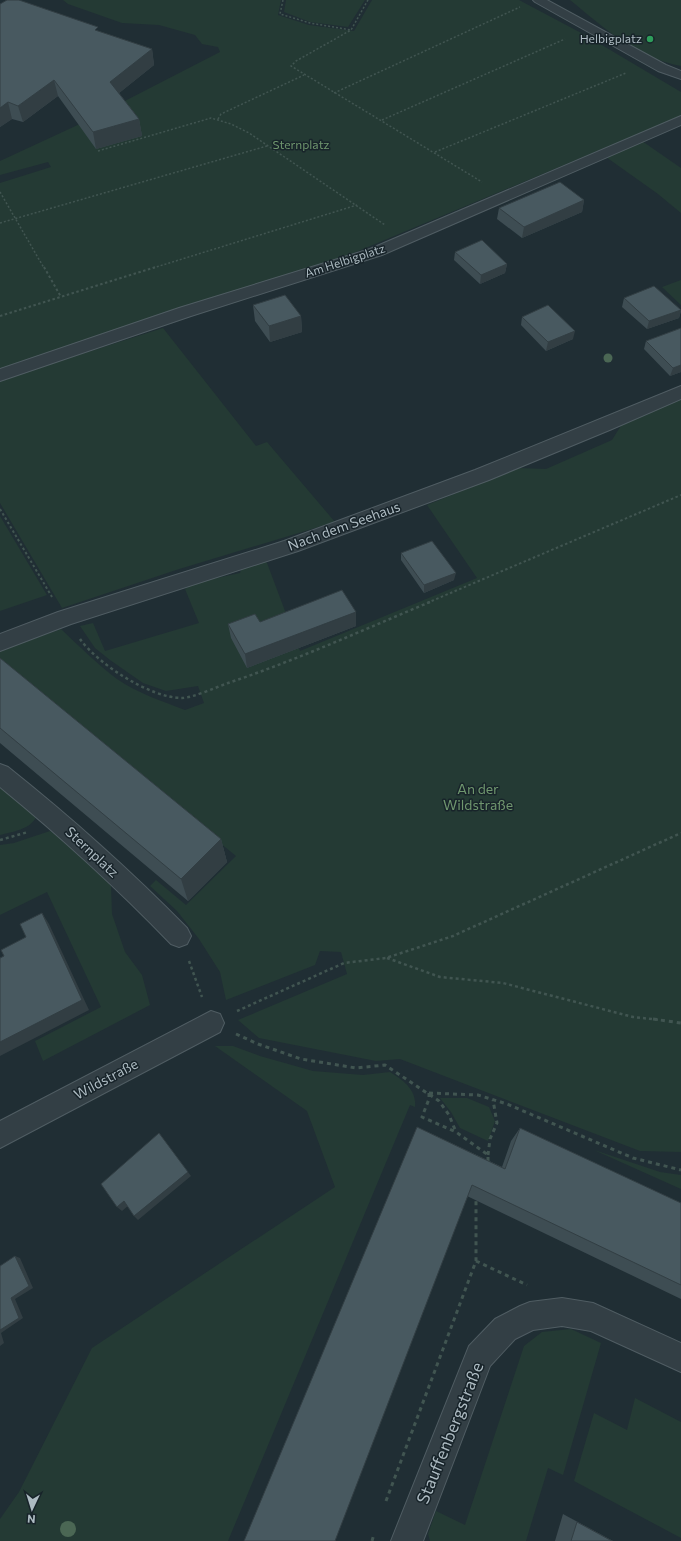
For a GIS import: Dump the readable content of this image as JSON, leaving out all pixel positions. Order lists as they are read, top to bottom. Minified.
{"streets":{"street":["Am Helbigplatz","Nach dem Seehaus","Sternplatz","Wildstraße","Stauffenbergstraße"]},"parks":["Sternplatz","An der Wildstraße"],"places":["Helbigplatz"],"north":"bottom"}
